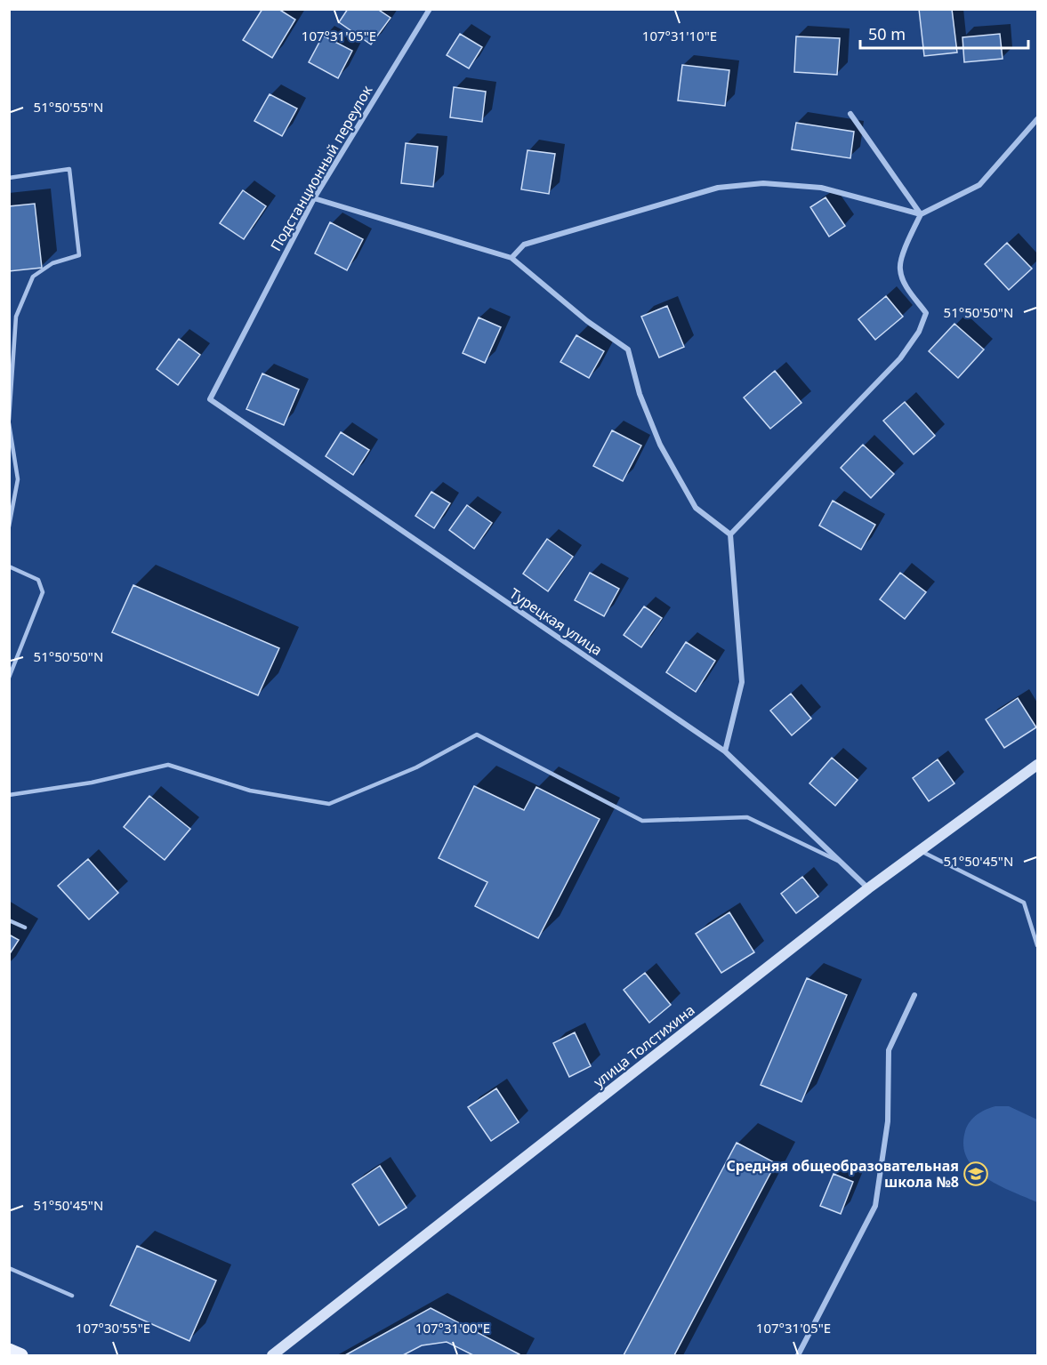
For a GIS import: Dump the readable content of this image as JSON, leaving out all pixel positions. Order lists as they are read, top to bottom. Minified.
{"streets":{"street":["Подстанционный переулок","Турецкая улица","улица Толстихина"]},"crossings":[["Подстанционный переулок","Турецкая улица"],["Турецкая улица","улица Толстихина"]],"places":{"school or university":["Средняя общеобразовательная школа №8"]},"scale_bar":"50 m","coordinates":["107°31'05\"E","107°31'10\"E","51°50'55\"N","51°50'50\"N","51°50'45\"N","107°30'55\"E","107°31'00\"E"]}
